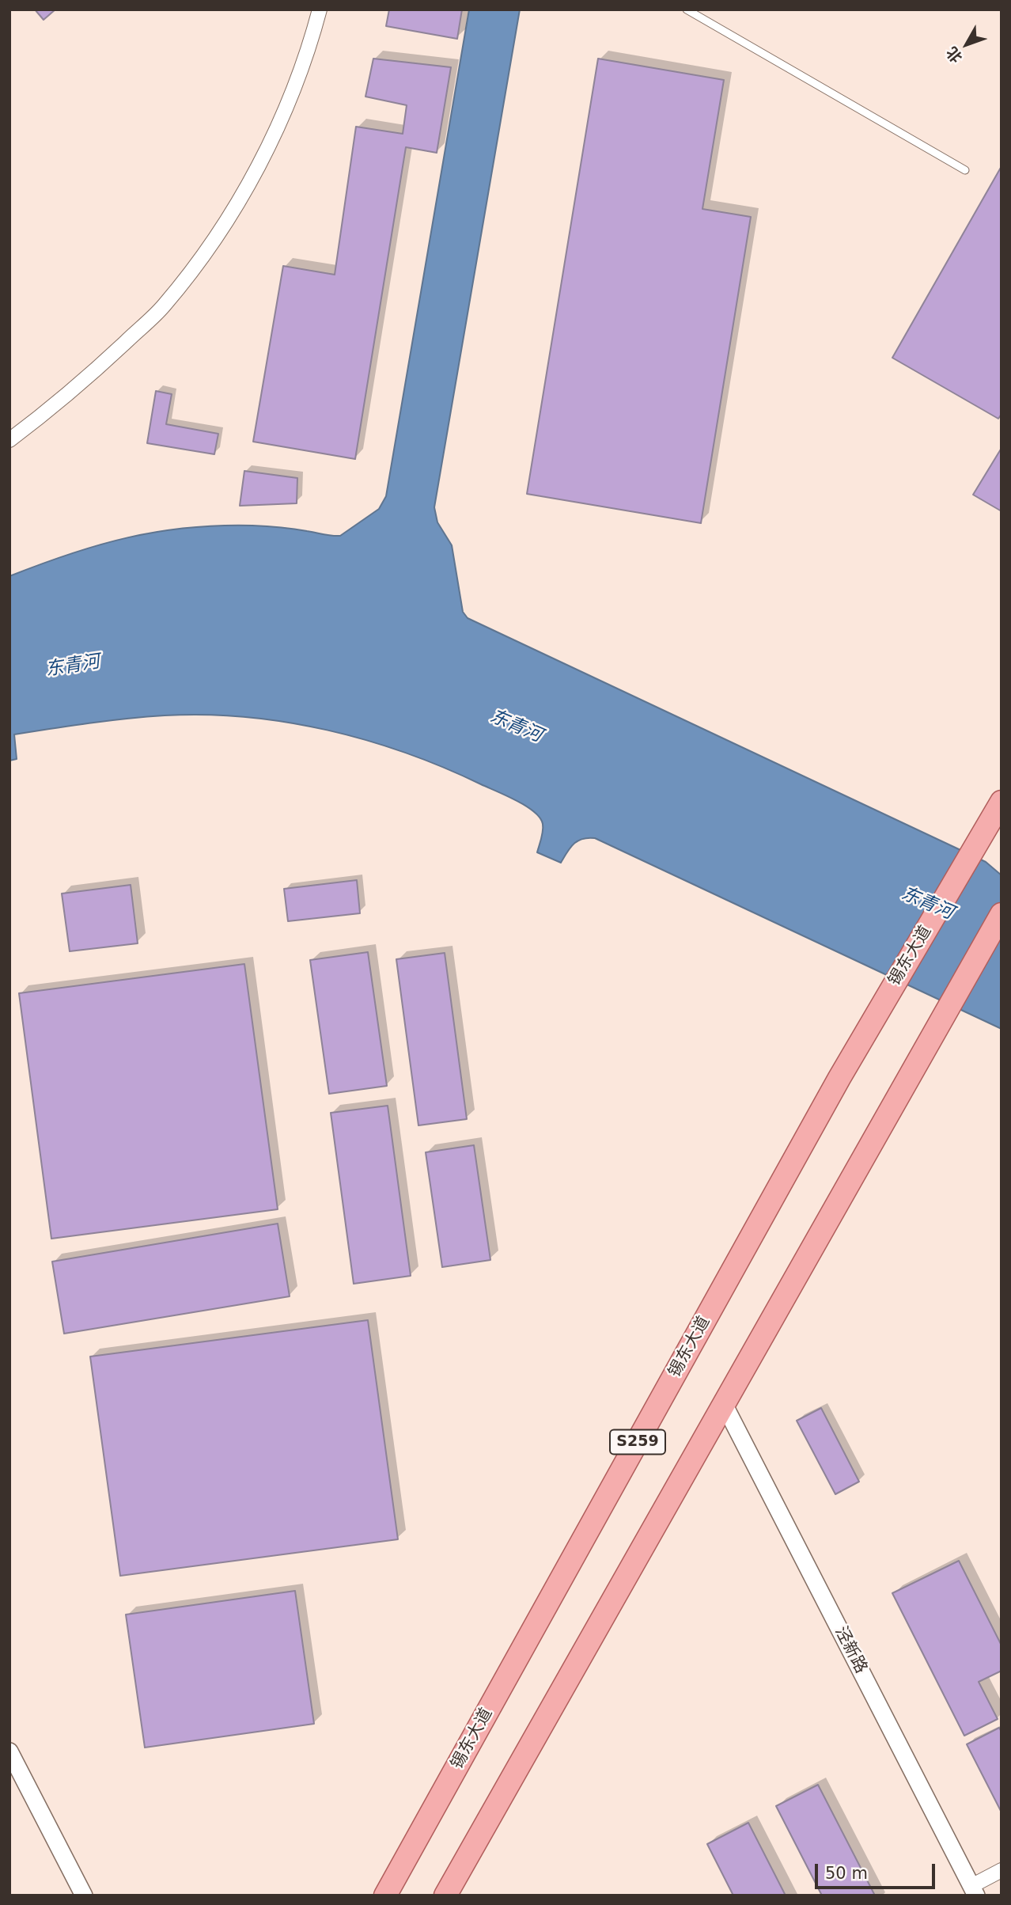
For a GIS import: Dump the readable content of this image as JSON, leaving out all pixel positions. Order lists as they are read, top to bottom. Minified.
{"streets":{"main road":["锡东大道","S259"],"street":["泾新路"]},"water":["东青河"],"scale_bar":"50 m","north":"bottom left"}
